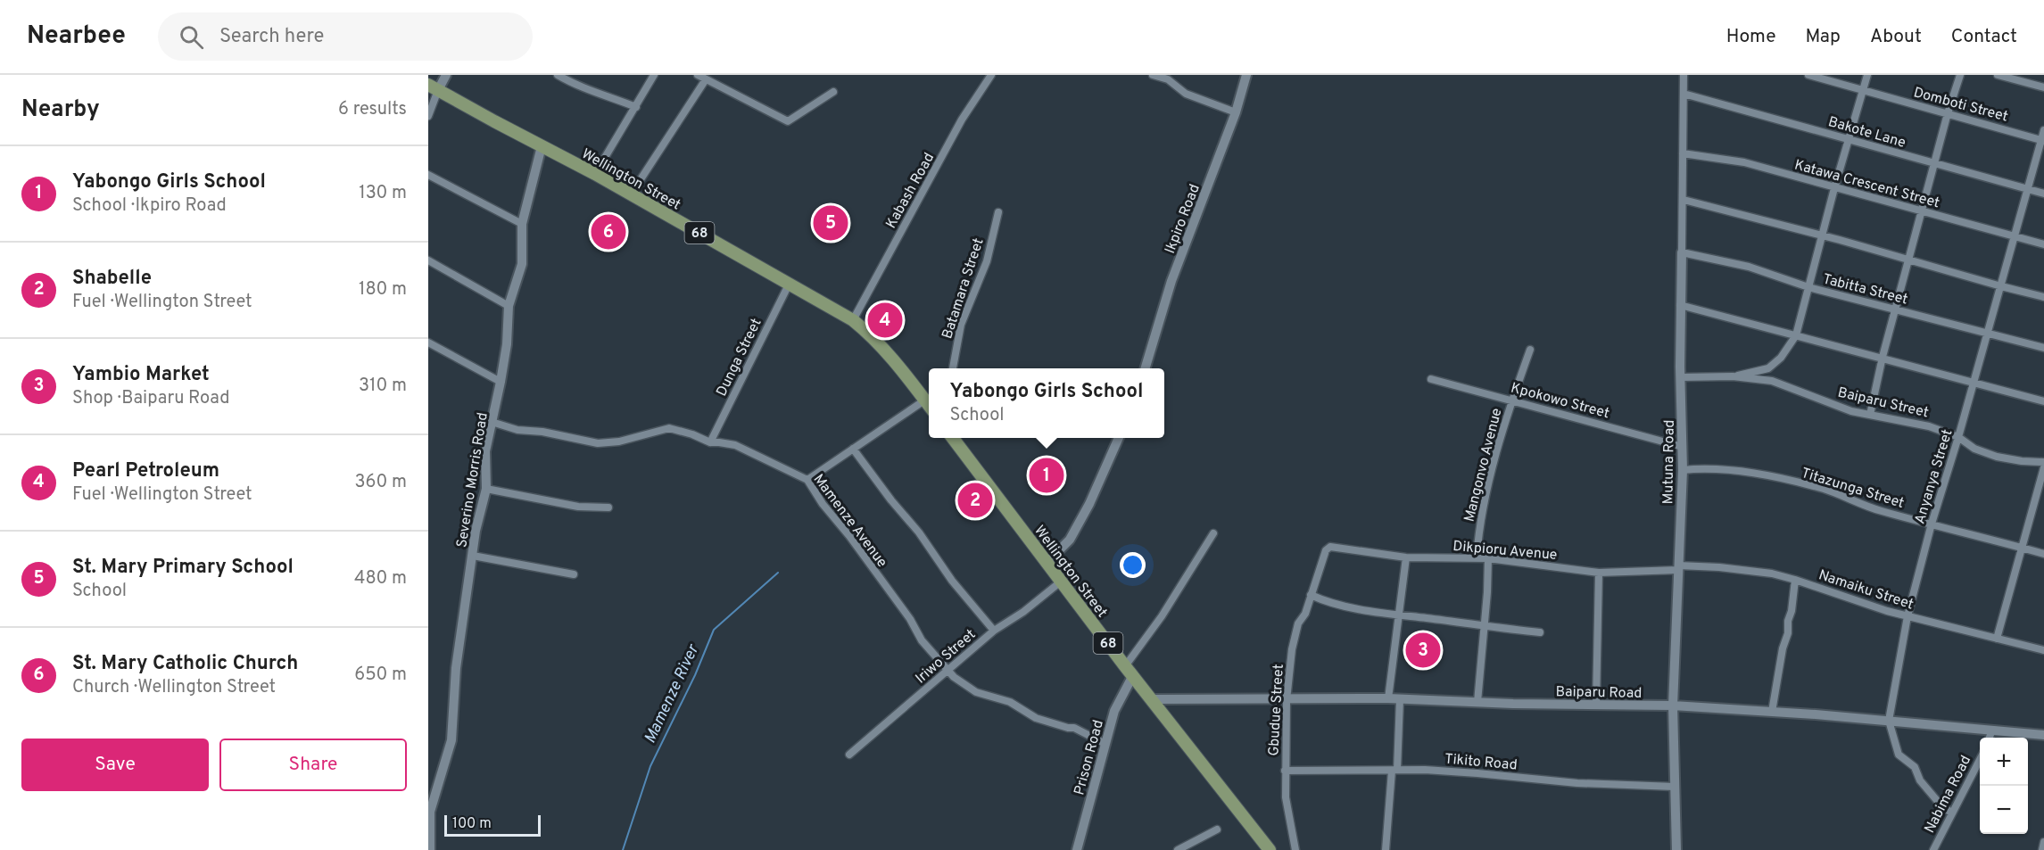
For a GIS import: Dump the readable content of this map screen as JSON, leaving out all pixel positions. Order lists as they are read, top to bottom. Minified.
{"streets":{"main road":["Wellington Street","68"],"street":["Domboti Street","Bakote Lane","Katawa Crescent Street","Kabash Road","Ikpiro Road","Batamara Street","Tabitta Street","Dunga Street","Kpokowo Street","Baiparu Street","Mutuna Road","Mangonvo Avenue","Anyanya Street","Severino Morris Road","Titazunga Street","Mamenze Avenue","Dikpioru Avenue","Namaiku Street","Iriwo Street","Baiparu Road","Gbudue Street","Prison Road","Tikito Road","Nabima Road"]},"crossings":[["Domboti Street","Anyanya Street"],["Bakote Lane","Mutuna Road"],["Bakote Lane","Anyanya Street"],["Wellington Street","Kabash Road"],["Wellington Street","Dunga Street"],["Wellington Street","Severino Morris Road"],["Wellington Street","Iriwo Street"],["Wellington Street","Baiparu Road"],["Wellington Street","Prison Road"],["Katawa Crescent Street","Mutuna Road"],["Katawa Crescent Street","Anyanya Street"],["Tabitta Street","Mutuna Road"],["Tabitta Street","Anyanya Street"],["Dunga Street","Mamenze Avenue"],["Kpokowo Street","Mutuna Road"],["Kpokowo Street","Mangonvo Avenue"],["Baiparu Street","Mutuna Road"],["Baiparu Street","Anyanya Street"],["Mutuna Road","Titazunga Street"],["Mutuna Road","Dikpioru Avenue"],["Mutuna Road","Namaiku Street"],["Mutuna Road","Baiparu Road"],["Mutuna Road","Tikito Road"],["Mangonvo Avenue","Dikpioru Avenue"],["Anyanya Street","Titazunga Street"],["Anyanya Street","Namaiku Street"],["Anyanya Street","Baiparu Road"],["Anyanya Street","Nabima Road"],["Severino Morris Road","Mamenze Avenue"],["Mamenze Avenue","Iriwo Street"],["Mamenze Avenue","Prison Road"],["Dikpioru Avenue","Namaiku Street"],["Dikpioru Avenue","Gbudue Street"],["Baiparu Road","Gbudue Street"],["Gbudue Street","Tikito Road"]],"water":["Mamenze River"],"scale_bar":"100 m","page":{"header":"Nearbee","search":"Search here","nav":["Home","Map","About","Contact"],"heading":["Nearby","6 results"],"list":[{"mark":"1","name":"Yabongo Girls School","note":"School · Ikpiro Road","value":"130 m"},{"mark":"2","name":"Shabelle","note":"Fuel · Wellington Street","value":"180 m"},{"mark":"3","name":"Yambio Market","note":"Shop · Baiparu Road","value":"310 m"},{"mark":"4","name":"Pearl Petroleum","note":"Fuel · Wellington Street","value":"360 m"},{"mark":"5","name":"St. Mary Primary School","note":"School","value":"480 m"},{"mark":"6","name":"St. Mary Catholic Church","note":"Church · Wellington Street","value":"650 m"}],"pins":["5","6","4","1","2","3"],"popup":["Yabongo Girls School","School"],"buttons":["Save","Share"],"map_buttons":["+","−"],"scale":"100 m"}}
